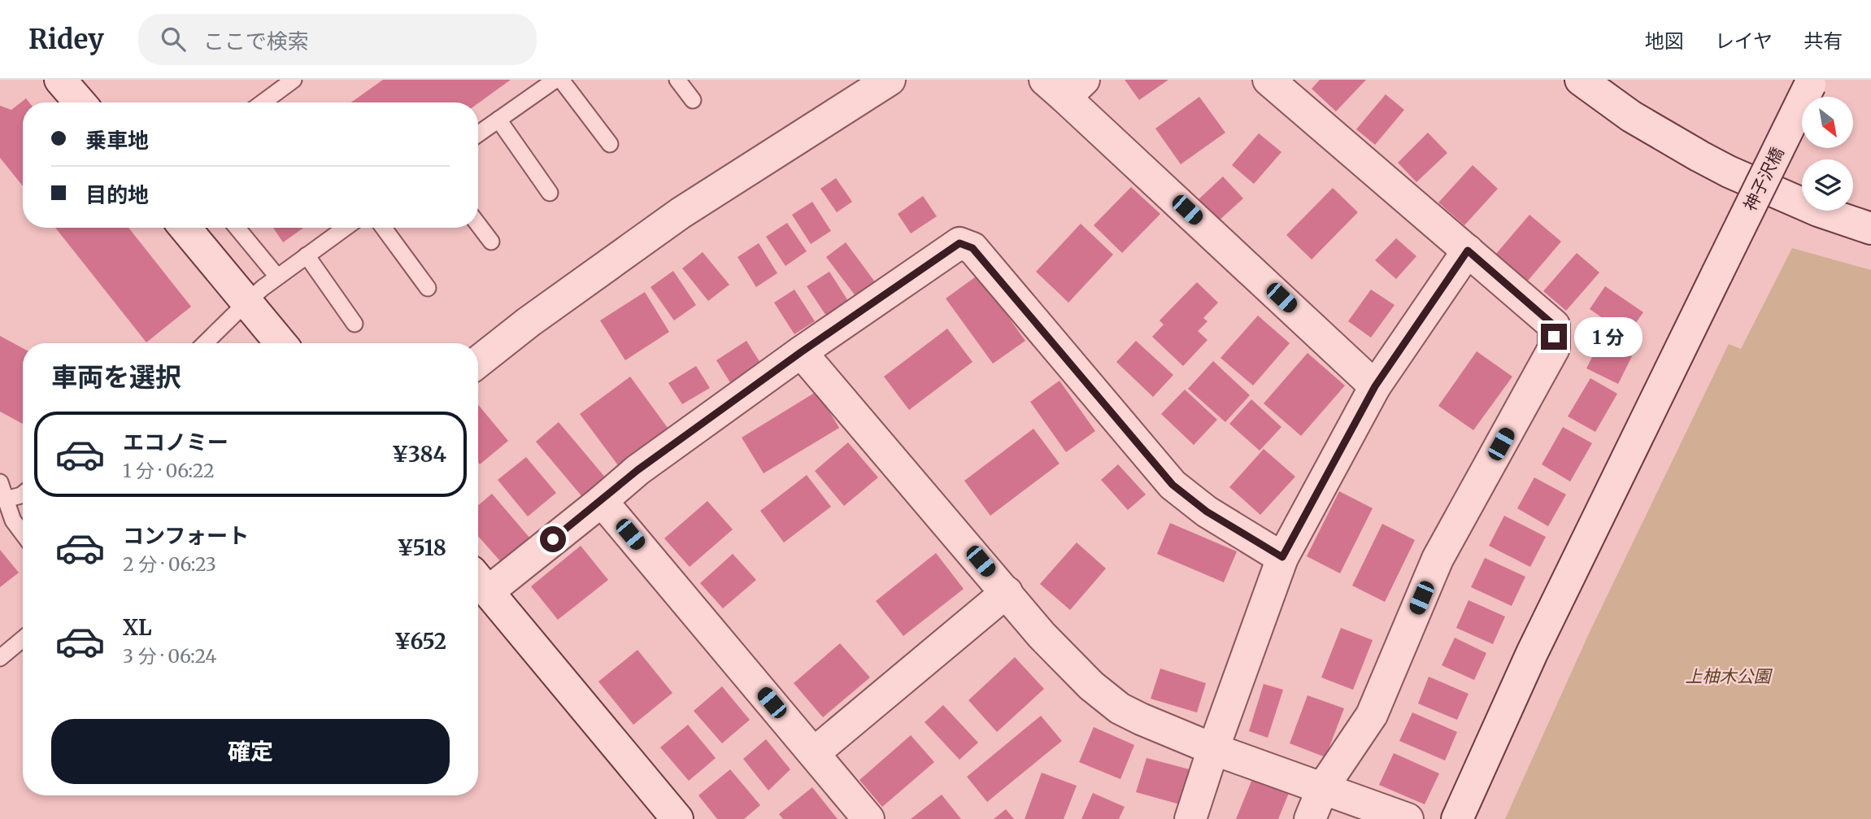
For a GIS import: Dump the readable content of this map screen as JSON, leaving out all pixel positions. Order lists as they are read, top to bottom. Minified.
{"streets":{"street":["神子沢橋"]},"parks":["上柚木公園"],"north":"bottom right","page":{"header":"Ridey","search":"ここで検索","nav":["地図","レイヤ","共有"],"banner":["乗車地","目的地"],"bubble":"1 分","heading":"車両を選択","list":[{"name":"エコノミー","note":"1 分 · 06:22","value":"¥384"},{"name":"コンフォート","note":"2 分 · 06:23","value":"¥518"},{"name":"XL","note":"3 分 · 06:24","value":"¥652"}],"buttons":"確定"}}
